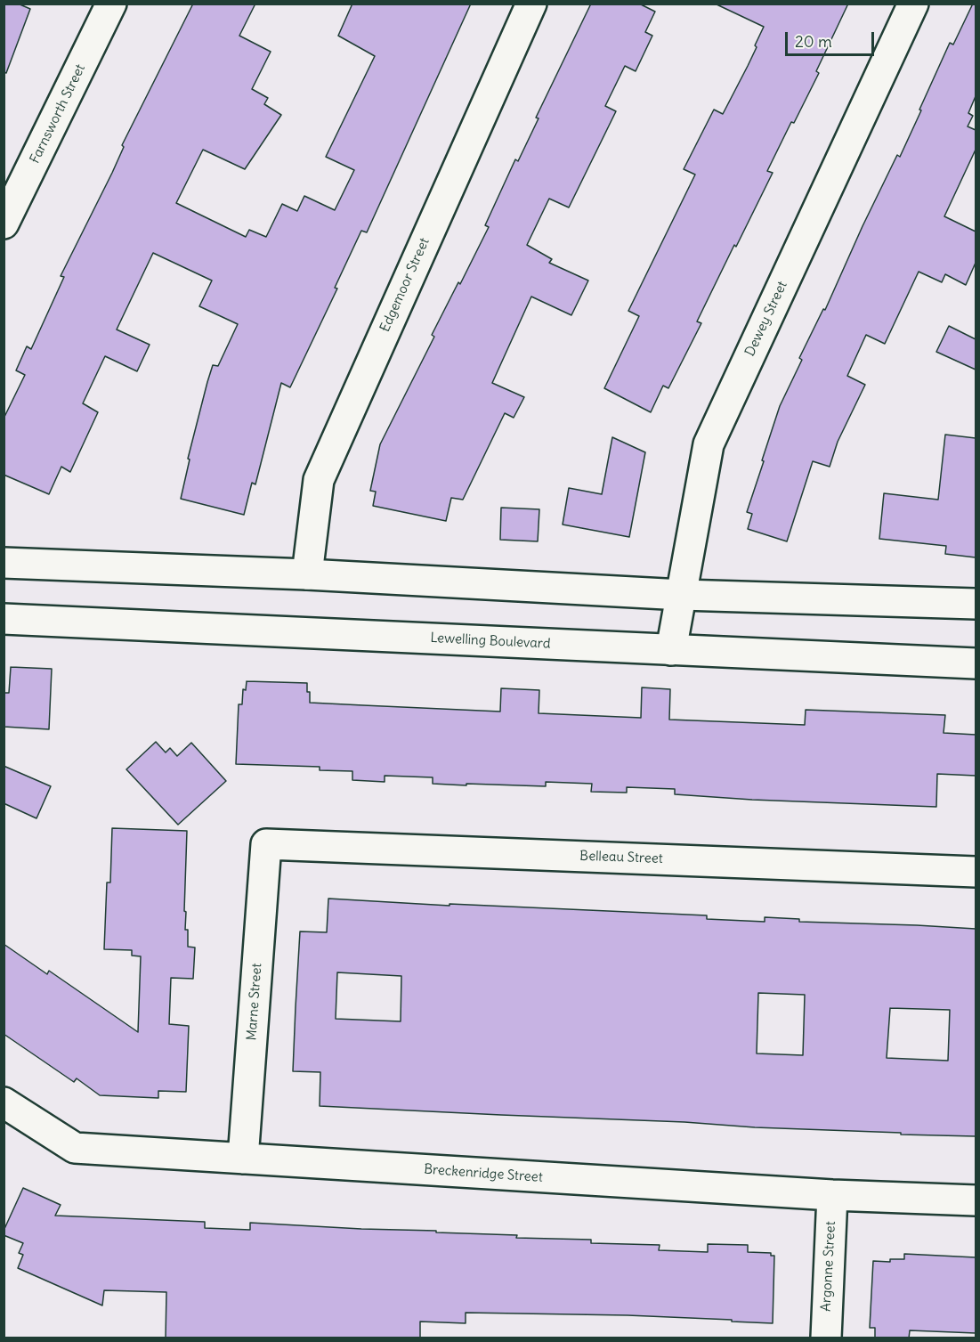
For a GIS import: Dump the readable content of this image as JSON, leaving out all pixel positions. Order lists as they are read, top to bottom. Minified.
{"streets":{"street":["Farnsworth Street","Edgemoor Street","Dewey Street","Lewelling Boulevard","Belleau Street","Marne Street","Breckenridge Street","Argonne Street"]},"crossings":[["Dewey Street","Lewelling Boulevard"],["Belleau Street","Marne Street"],["Marne Street","Breckenridge Street"],["Breckenridge Street","Argonne Street"]],"scale_bar":"20 m"}
